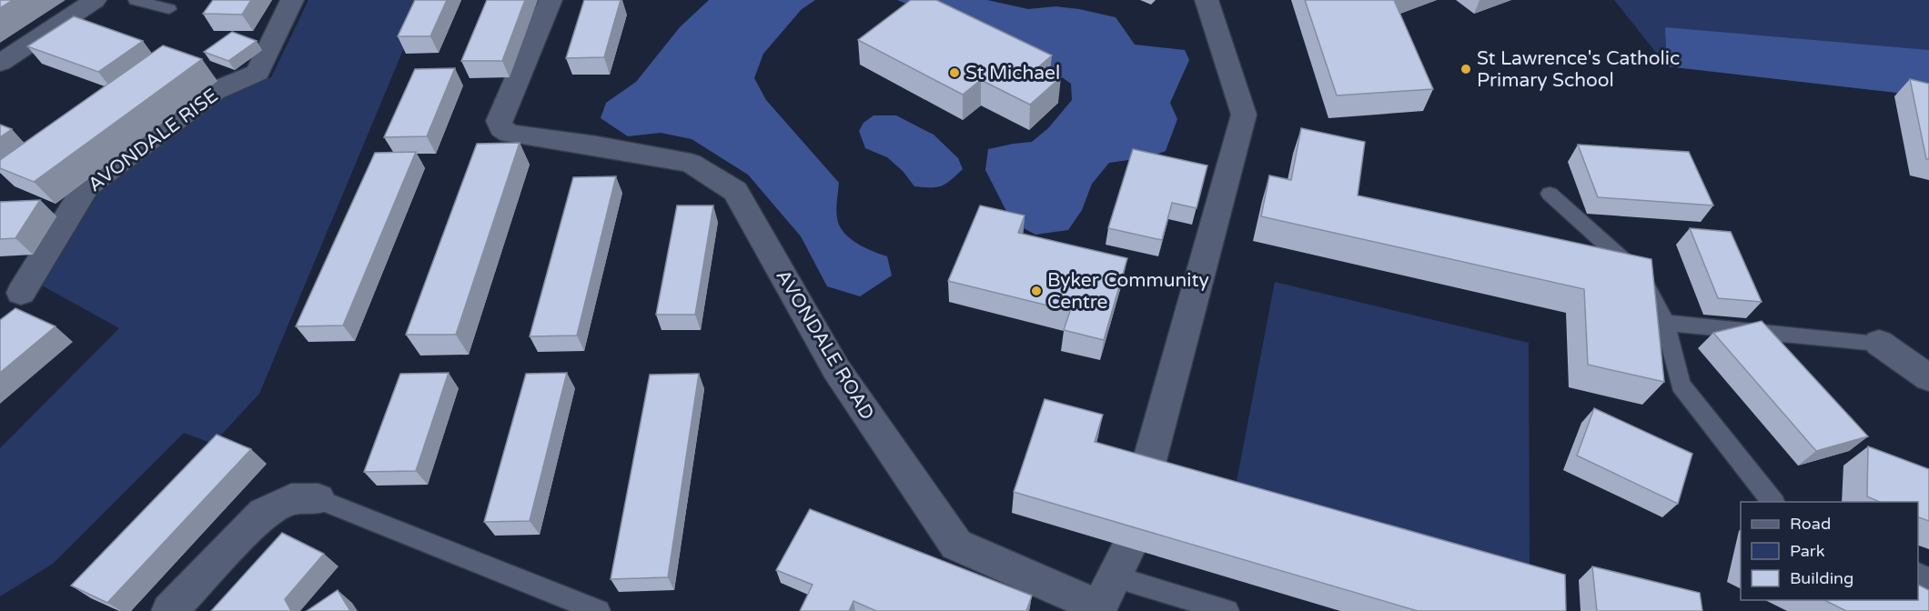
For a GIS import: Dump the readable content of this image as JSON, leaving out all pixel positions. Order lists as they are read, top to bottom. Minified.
{"streets":{"street":["AVONDALE RISE","AVONDALE ROAD"]},"places":["St Lawrence's Catholic Primary School","St Michael","Byker Community Centre"],"legend":["Road","Park","Building"]}
